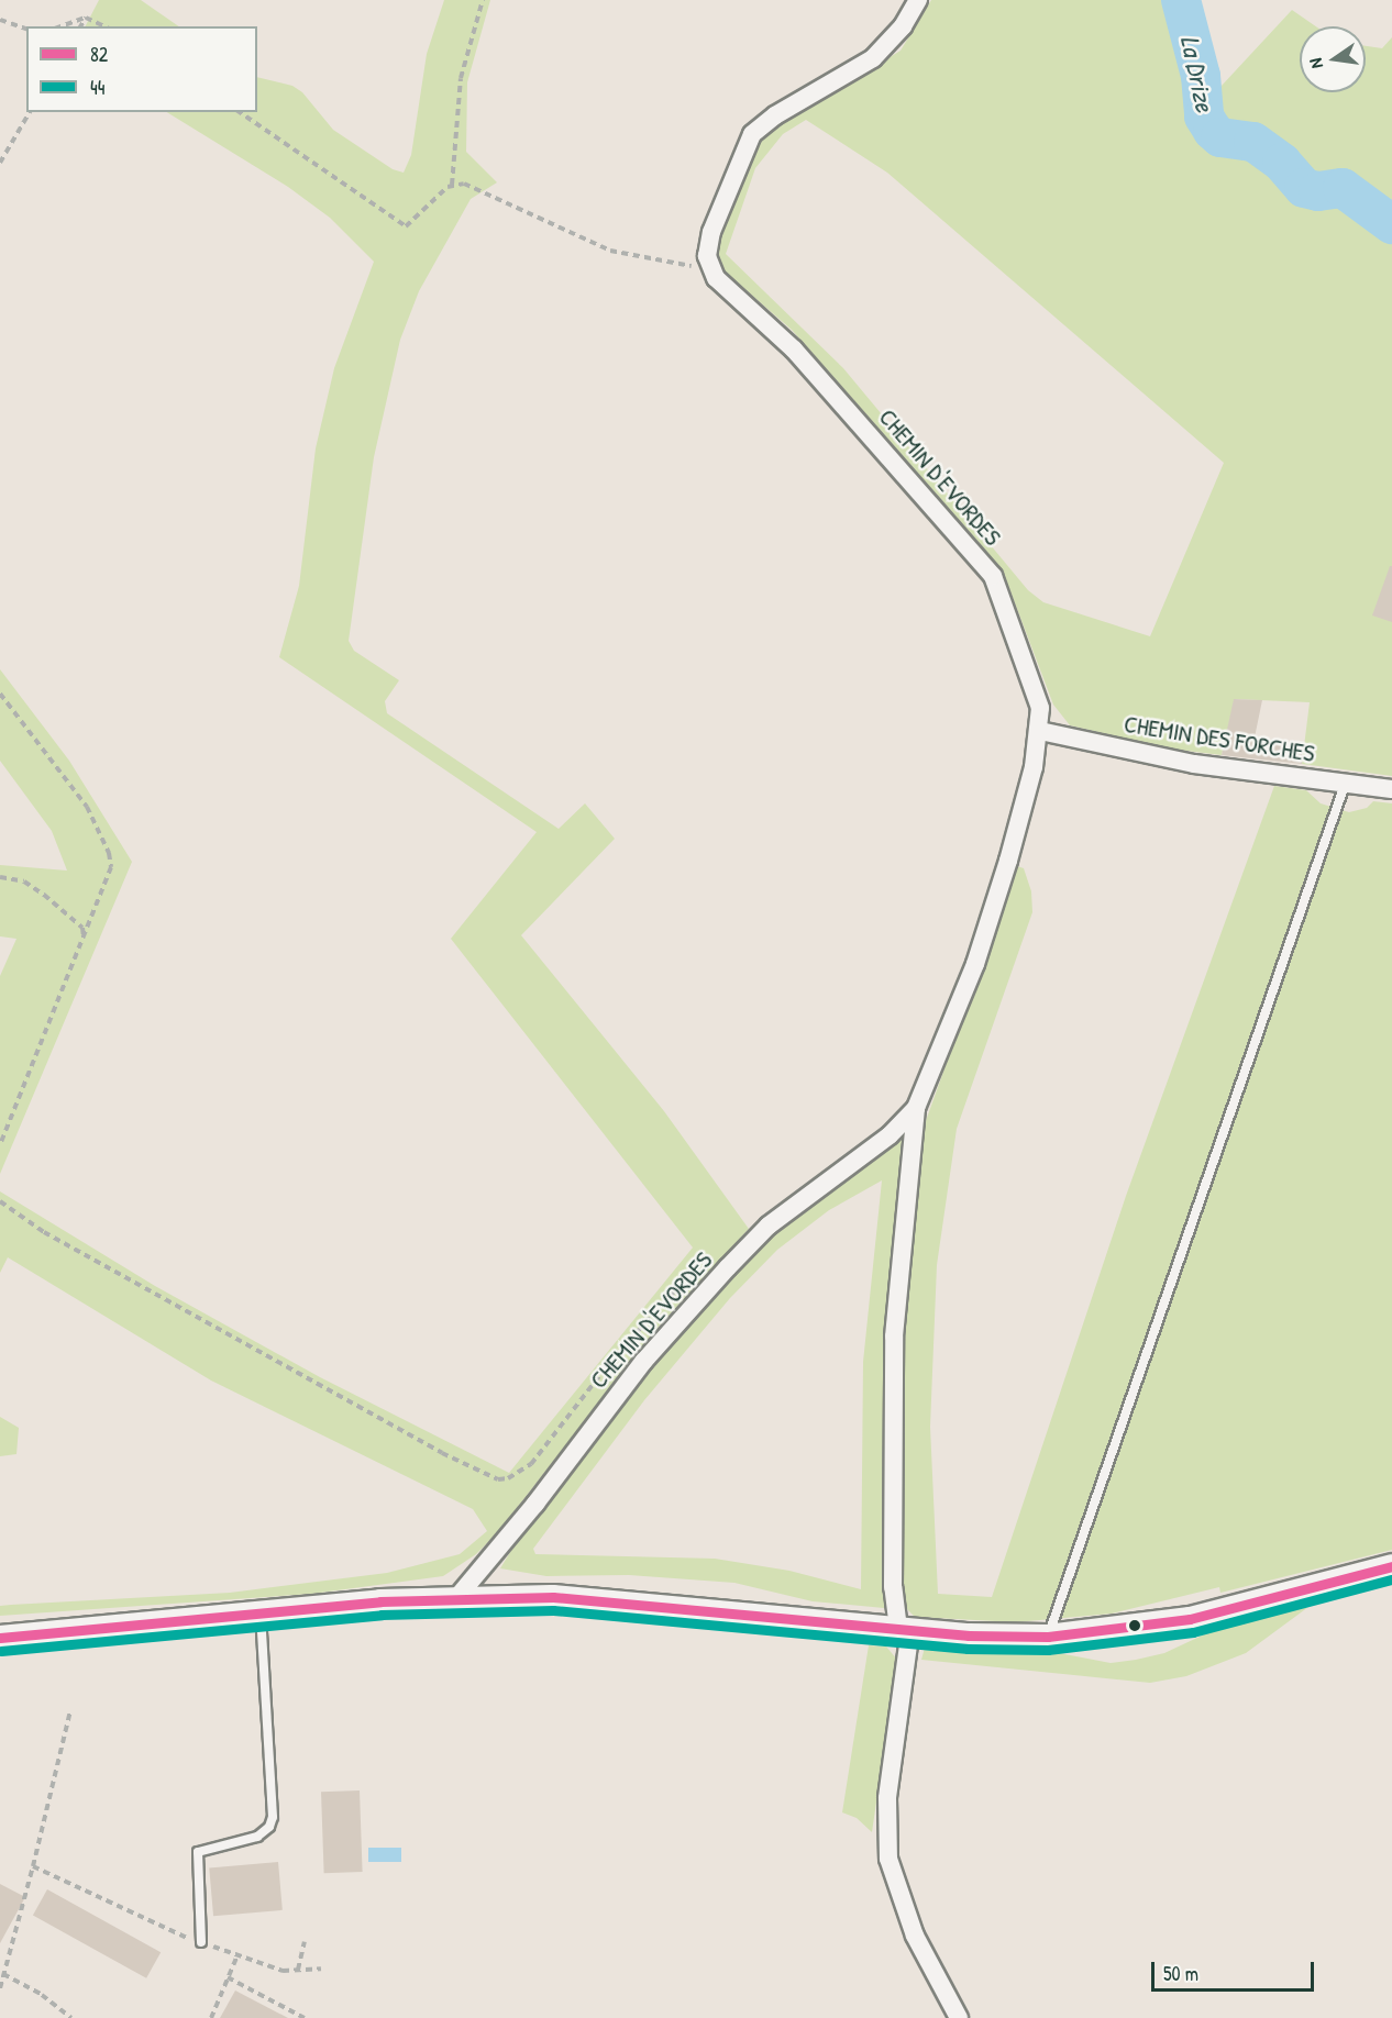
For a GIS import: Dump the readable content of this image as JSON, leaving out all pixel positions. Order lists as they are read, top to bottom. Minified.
{"streets":{"street":["CHEMIN D'EVORDES","CHEMIN DES FORCHES"]},"crossings":[["CHEMIN D'EVORDES","CHEMIN DES FORCHES"]],"water":["La Drize"],"lines":["transit line 82","transit line 44"],"legend":["82","44"],"scale_bar":"50 m","north":"left"}
